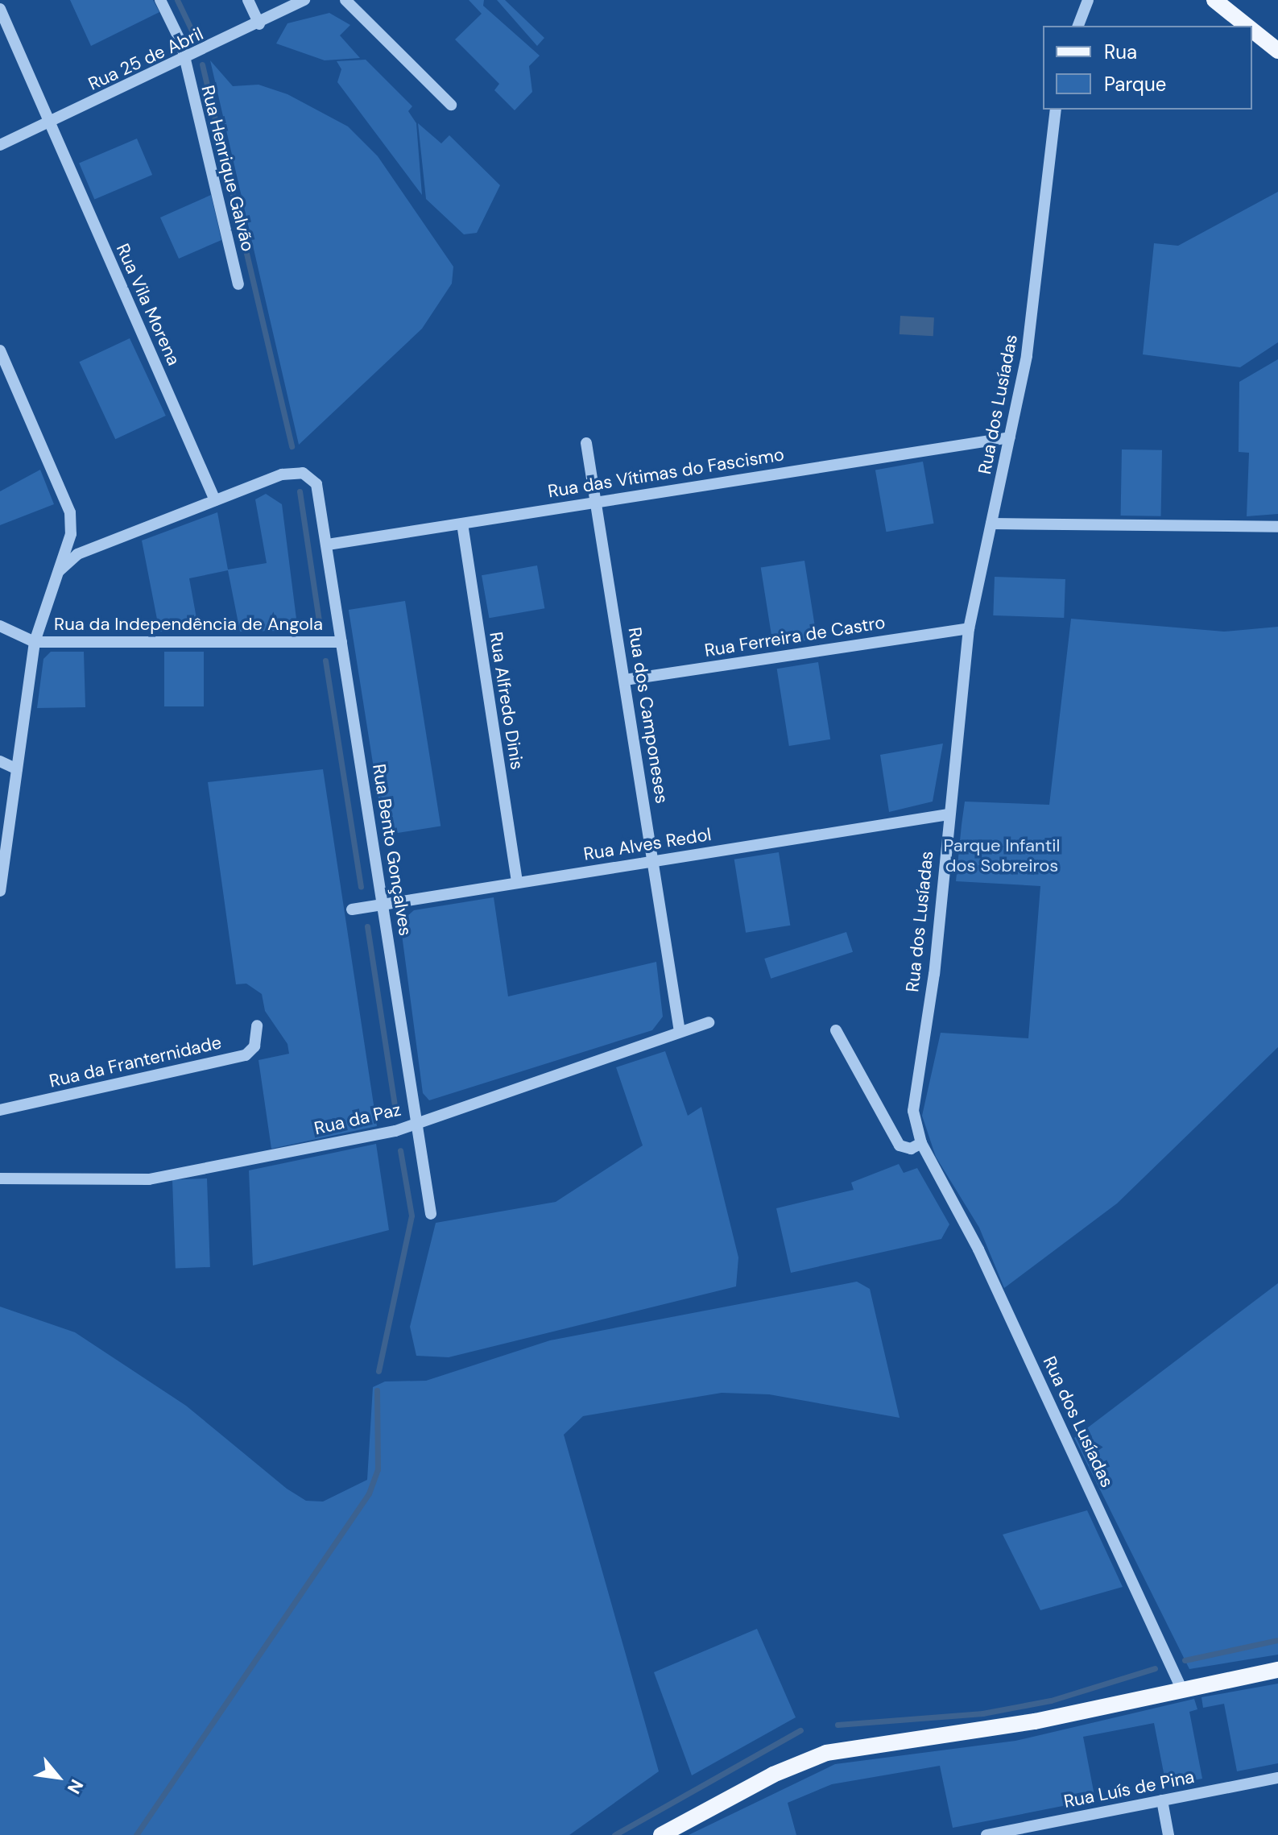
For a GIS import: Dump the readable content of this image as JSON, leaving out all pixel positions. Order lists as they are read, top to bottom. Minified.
{"streets":{"street":["Rua 25 de Abril","Rua Henrique Galvão","Rua Vila Morena","Rua dos Lusíadas","Rua das Vítimas do Fascismo","Rua da Independência de Angola","Rua Ferreira de Castro","Rua Alfredo Dinis","Rua dos Camponeses","Rua Alves Redol","Rua Bento Gonçalves","Rua da Franternidade","Rua da Paz","Rua Luís de Pina"]},"crossings":[["Rua 25 de Abril","Rua Henrique Galvão"],["Rua 25 de Abril","Rua Vila Morena"],["Rua Vila Morena","Rua Bento Gonçalves"],["Rua dos Lusíadas","Rua das Vítimas do Fascismo"],["Rua dos Lusíadas","Rua Ferreira de Castro"],["Rua dos Lusíadas","Rua Alves Redol"],["Rua das Vítimas do Fascismo","Rua Alfredo Dinis"],["Rua das Vítimas do Fascismo","Rua dos Camponeses"],["Rua das Vítimas do Fascismo","Rua Bento Gonçalves"],["Rua da Independência de Angola","Rua Bento Gonçalves"],["Rua Ferreira de Castro","Rua dos Camponeses"],["Rua Alfredo Dinis","Rua Alves Redol"],["Rua dos Camponeses","Rua Alves Redol"],["Rua dos Camponeses","Rua da Paz"],["Rua Alves Redol","Rua Bento Gonçalves"],["Rua Bento Gonçalves","Rua da Paz"]],"parks":["Parque Infantil dos Sobreiros"],"legend":["Rua","Parque"],"north":"bottom right"}
